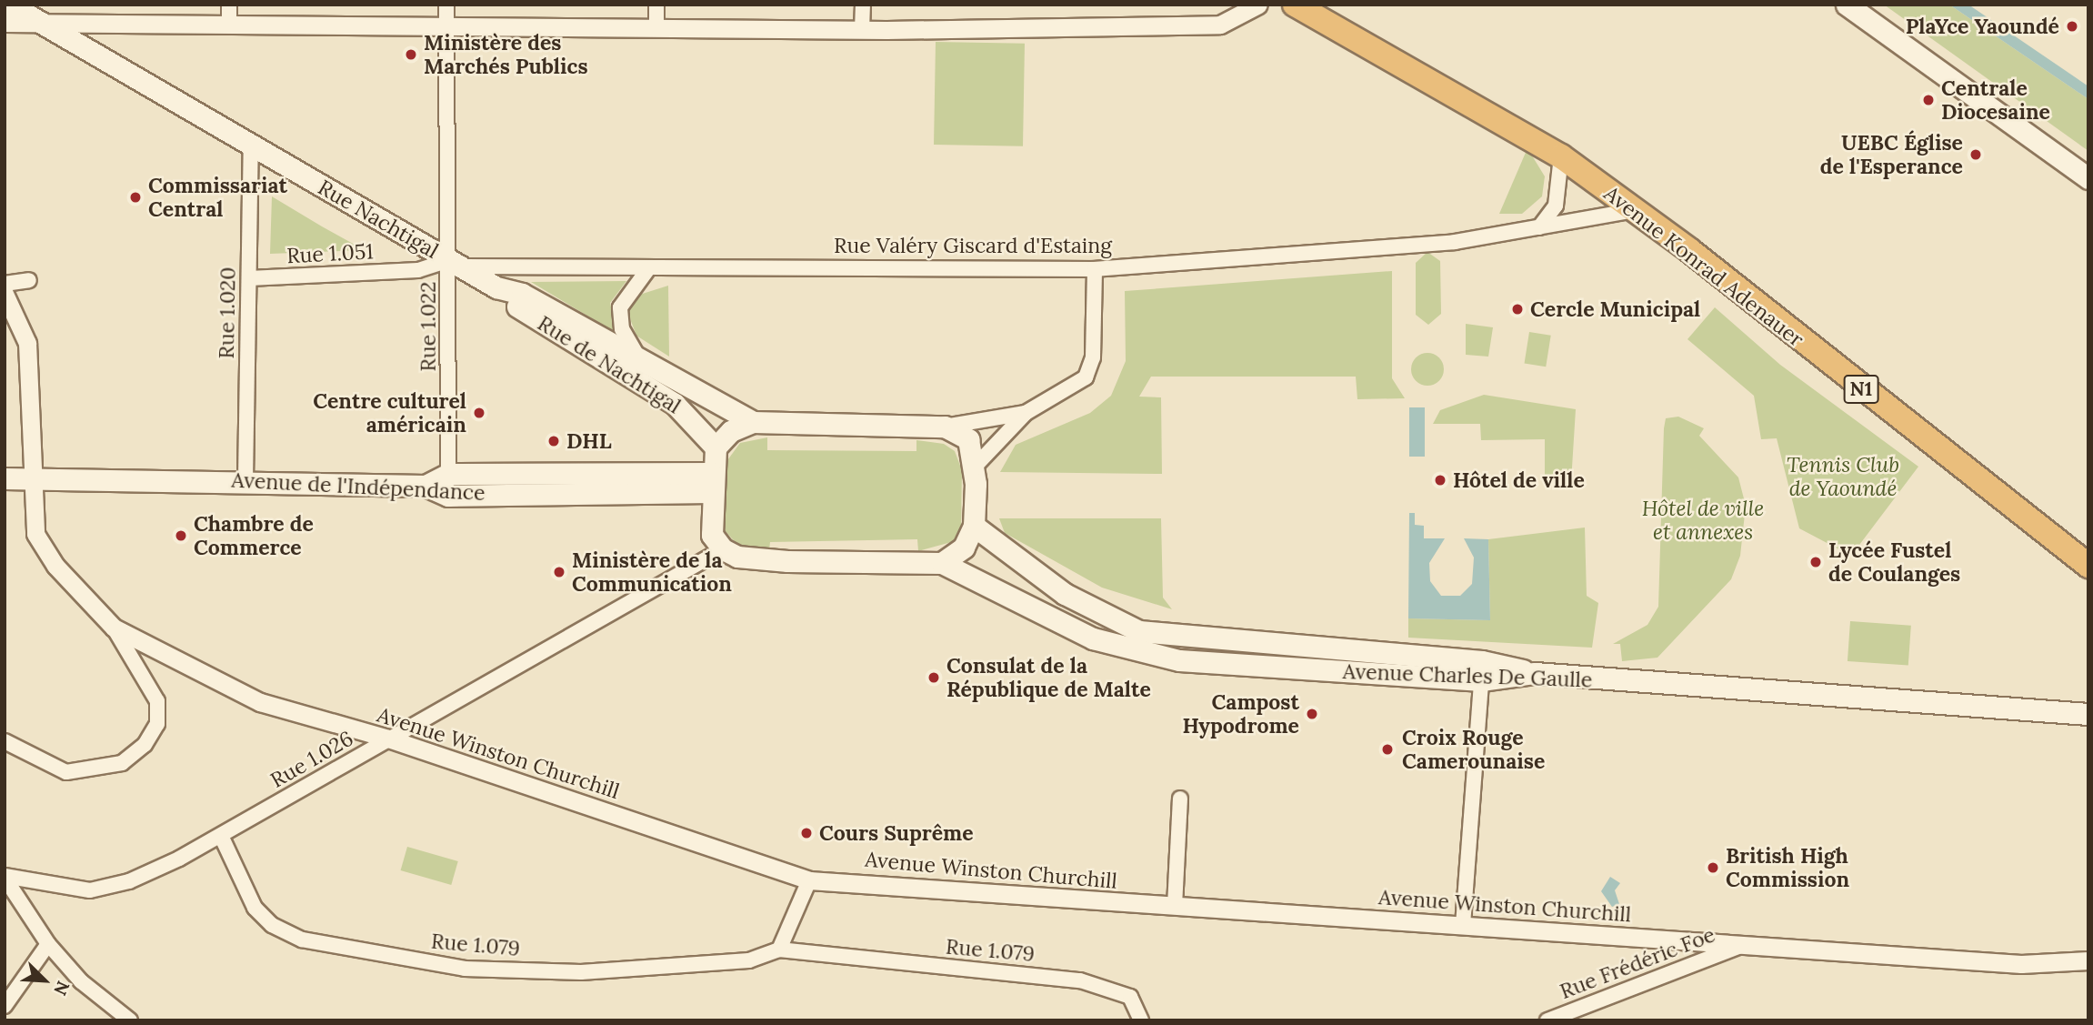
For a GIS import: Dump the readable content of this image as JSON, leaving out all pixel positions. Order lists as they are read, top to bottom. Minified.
{"streets":{"highway":["Avenue Konrad Adenauer","N1"],"main road":["Rue Nachtigal","Rue de Nachtigal","Avenue de l'Indépendance","Avenue Charles De Gaulle"],"street":["Rue Valéry Giscard d'Estaing","Rue 1.051","Rue 1.020","Rue 1.022","Avenue Winston Churchill","Rue 1.026","Rue 1.079","Rue Frédéric Foe"]},"crossings":[["Rue Nachtigal","Rue Valéry Giscard d'Estaing"],["Rue Nachtigal","Rue 1.051"],["Rue Nachtigal","Rue 1.020"],["Rue Nachtigal","Rue 1.022"],["Rue Nachtigal","Rue de Nachtigal"],["Rue Valéry Giscard d'Estaing","Rue 1.051"],["Rue Valéry Giscard d'Estaing","Avenue Konrad Adenauer"],["Rue Valéry Giscard d'Estaing","Rue 1.022"],["Rue 1.051","Rue 1.020"],["Rue 1.051","Rue 1.022"],["Rue 1.020","Avenue de l'Indépendance"],["Rue 1.022","Avenue de l'Indépendance"],["Avenue de l'Indépendance","Avenue Winston Churchill"],["Avenue Winston Churchill","Rue 1.026"],["Avenue Winston Churchill","Rue Frédéric Foe"],["Rue 1.026","Rue 1.079"]],"parks":["Tennis Club de Yaoundé","Hôtel de ville et annexes"],"places":["PlaYce Yaoundé","Ministère des Marchés Publics","Centrale Diocesaine","UEBC Église de l'Esperance","Commissariat Central","Cercle Municipal","Centre culturel américain","DHL","Hôtel de ville","Chambre de Commerce","Lycée Fustel de Coulanges","Ministère de la Communication","Consulat de la République de Malte","Campost Hypodrome","Croix Rouge Camerounaise","Cours Suprême","British High Commission"],"north":"bottom right"}
